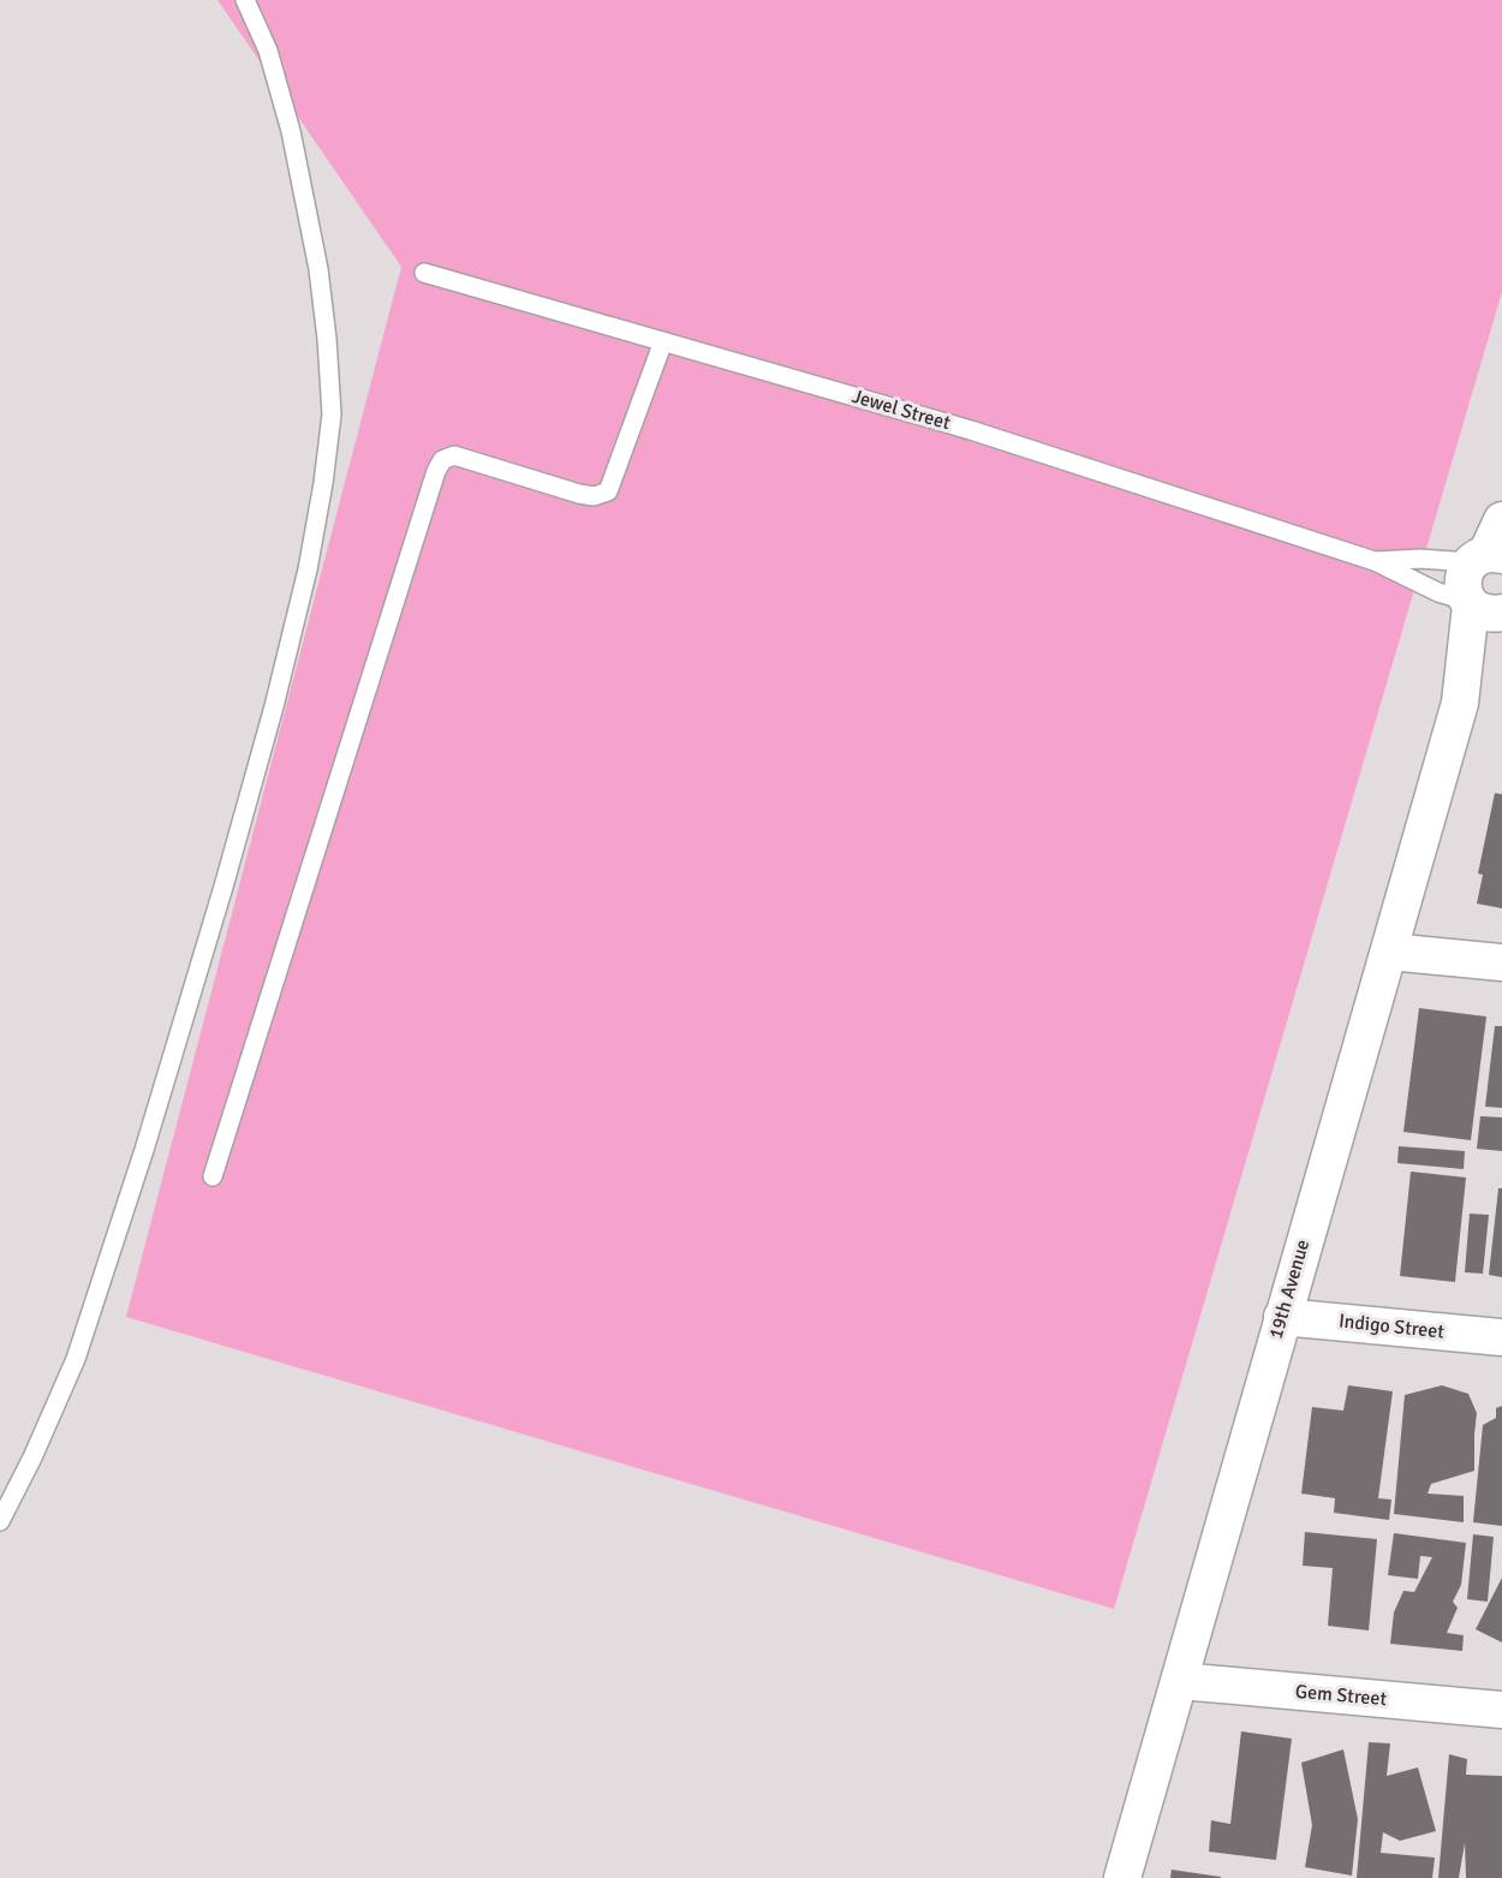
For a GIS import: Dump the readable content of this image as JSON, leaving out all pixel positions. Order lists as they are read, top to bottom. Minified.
{"streets":{"street":["19th Avenue","Indigo Street","Gem Street"],"lane":["Jewel Street"]},"crossings":[["Jewel Street","19th Avenue"],["19th Avenue","Indigo Street"],["19th Avenue","Gem Street"]]}
